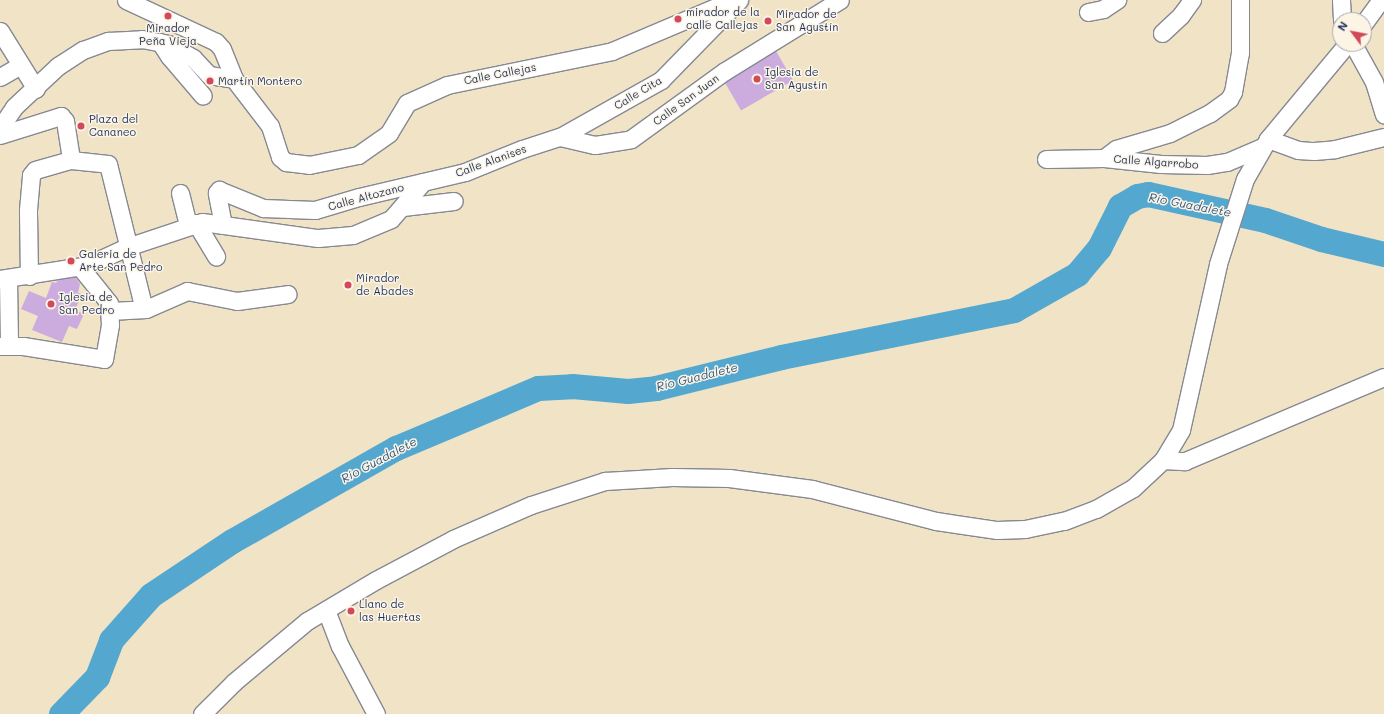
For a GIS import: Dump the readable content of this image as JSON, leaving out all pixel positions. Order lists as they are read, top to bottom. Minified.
{"streets":{"street":["Calle Callejas","Calle Cita","Calle San Juan","Calle Alanises","Calle Algarrobo","Calle Altozano"]},"crossings":[["Calle Cita","Calle San Juan"],["Calle Cita","Calle Alanises"],["Calle San Juan","Calle Alanises"],["Calle Alanises","Calle Altozano"]],"water":["Río Guadalete"],"places":["Mirador Peña Vieja","mirador de la calle Callejas","Mirador de San Agustín","Iglesia de San Agustín","Martín Montero","Plaza del Cananeo","Galeria de Arte San Pedro","Mirador de Abades","Iglesia de San Pedro","Llano de las Huertas"],"north":"top left"}
